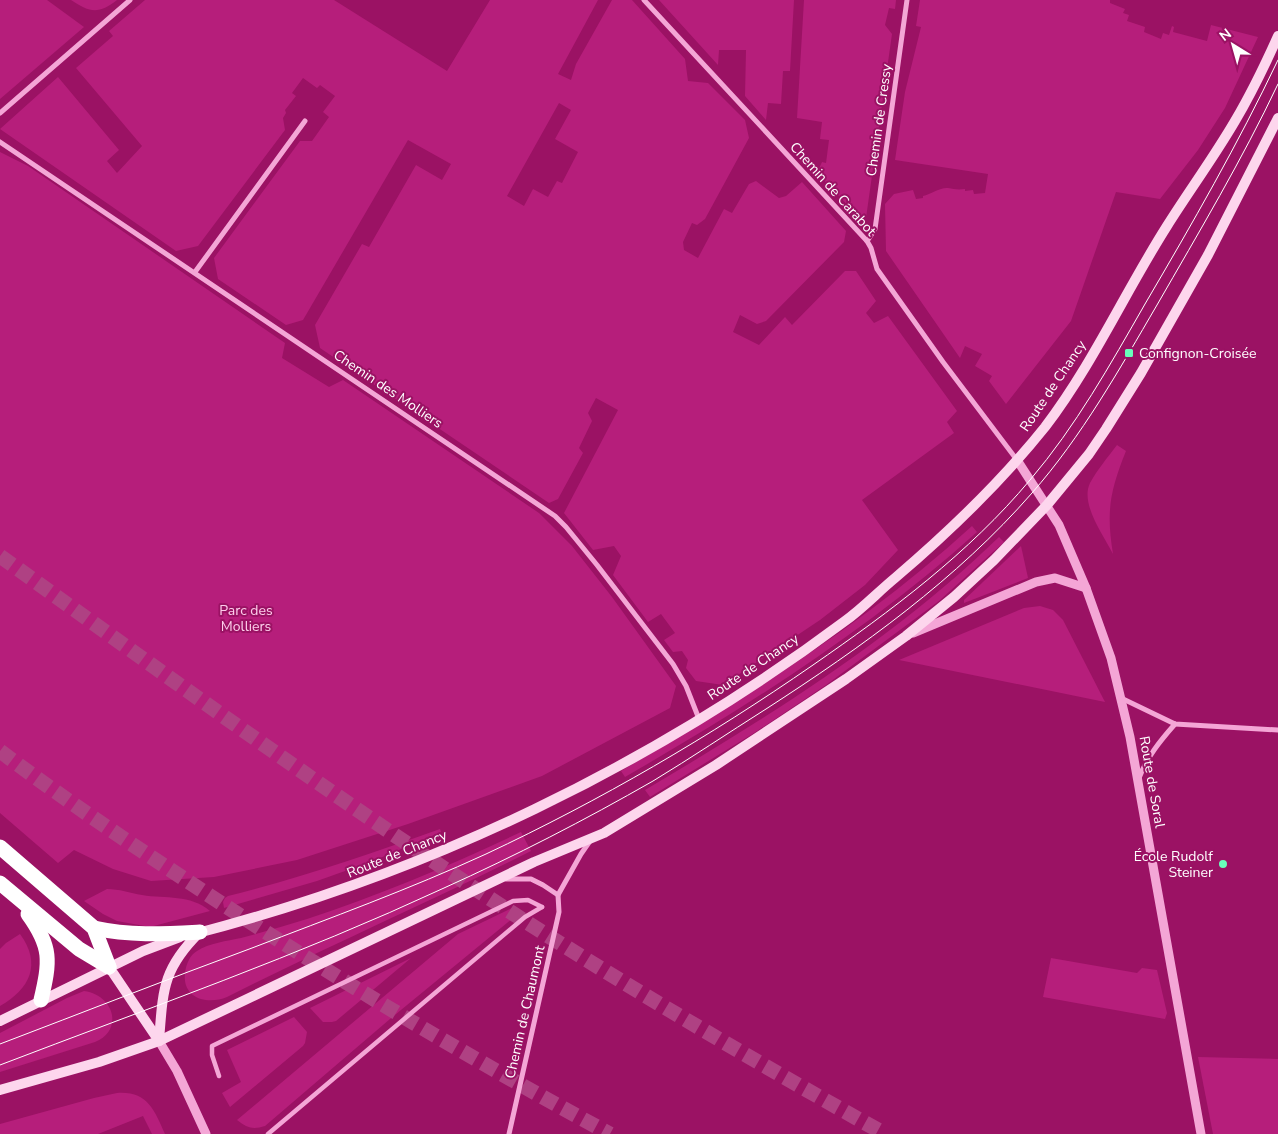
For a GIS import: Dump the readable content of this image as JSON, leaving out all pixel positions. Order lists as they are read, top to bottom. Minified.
{"streets":{"main road":["Route de Chancy"],"street":["Chemin de Cressy","Chemin de Carabot","Chemin des Molliers","Route de Soral","Chemin de Chaumont"]},"crossings":[["Chemin de Cressy","Chemin de Carabot"],["Chemin de Carabot","Route de Chancy"],["Chemin de Carabot","Route de Soral"],["Route de Chancy","Chemin des Molliers"],["Route de Chancy","Route de Soral"]],"parks":["Parc des Molliers"],"places":{"transit":["Confignon-Croisée"],"other":["École Rudolf Steiner"]},"north":"top left"}
